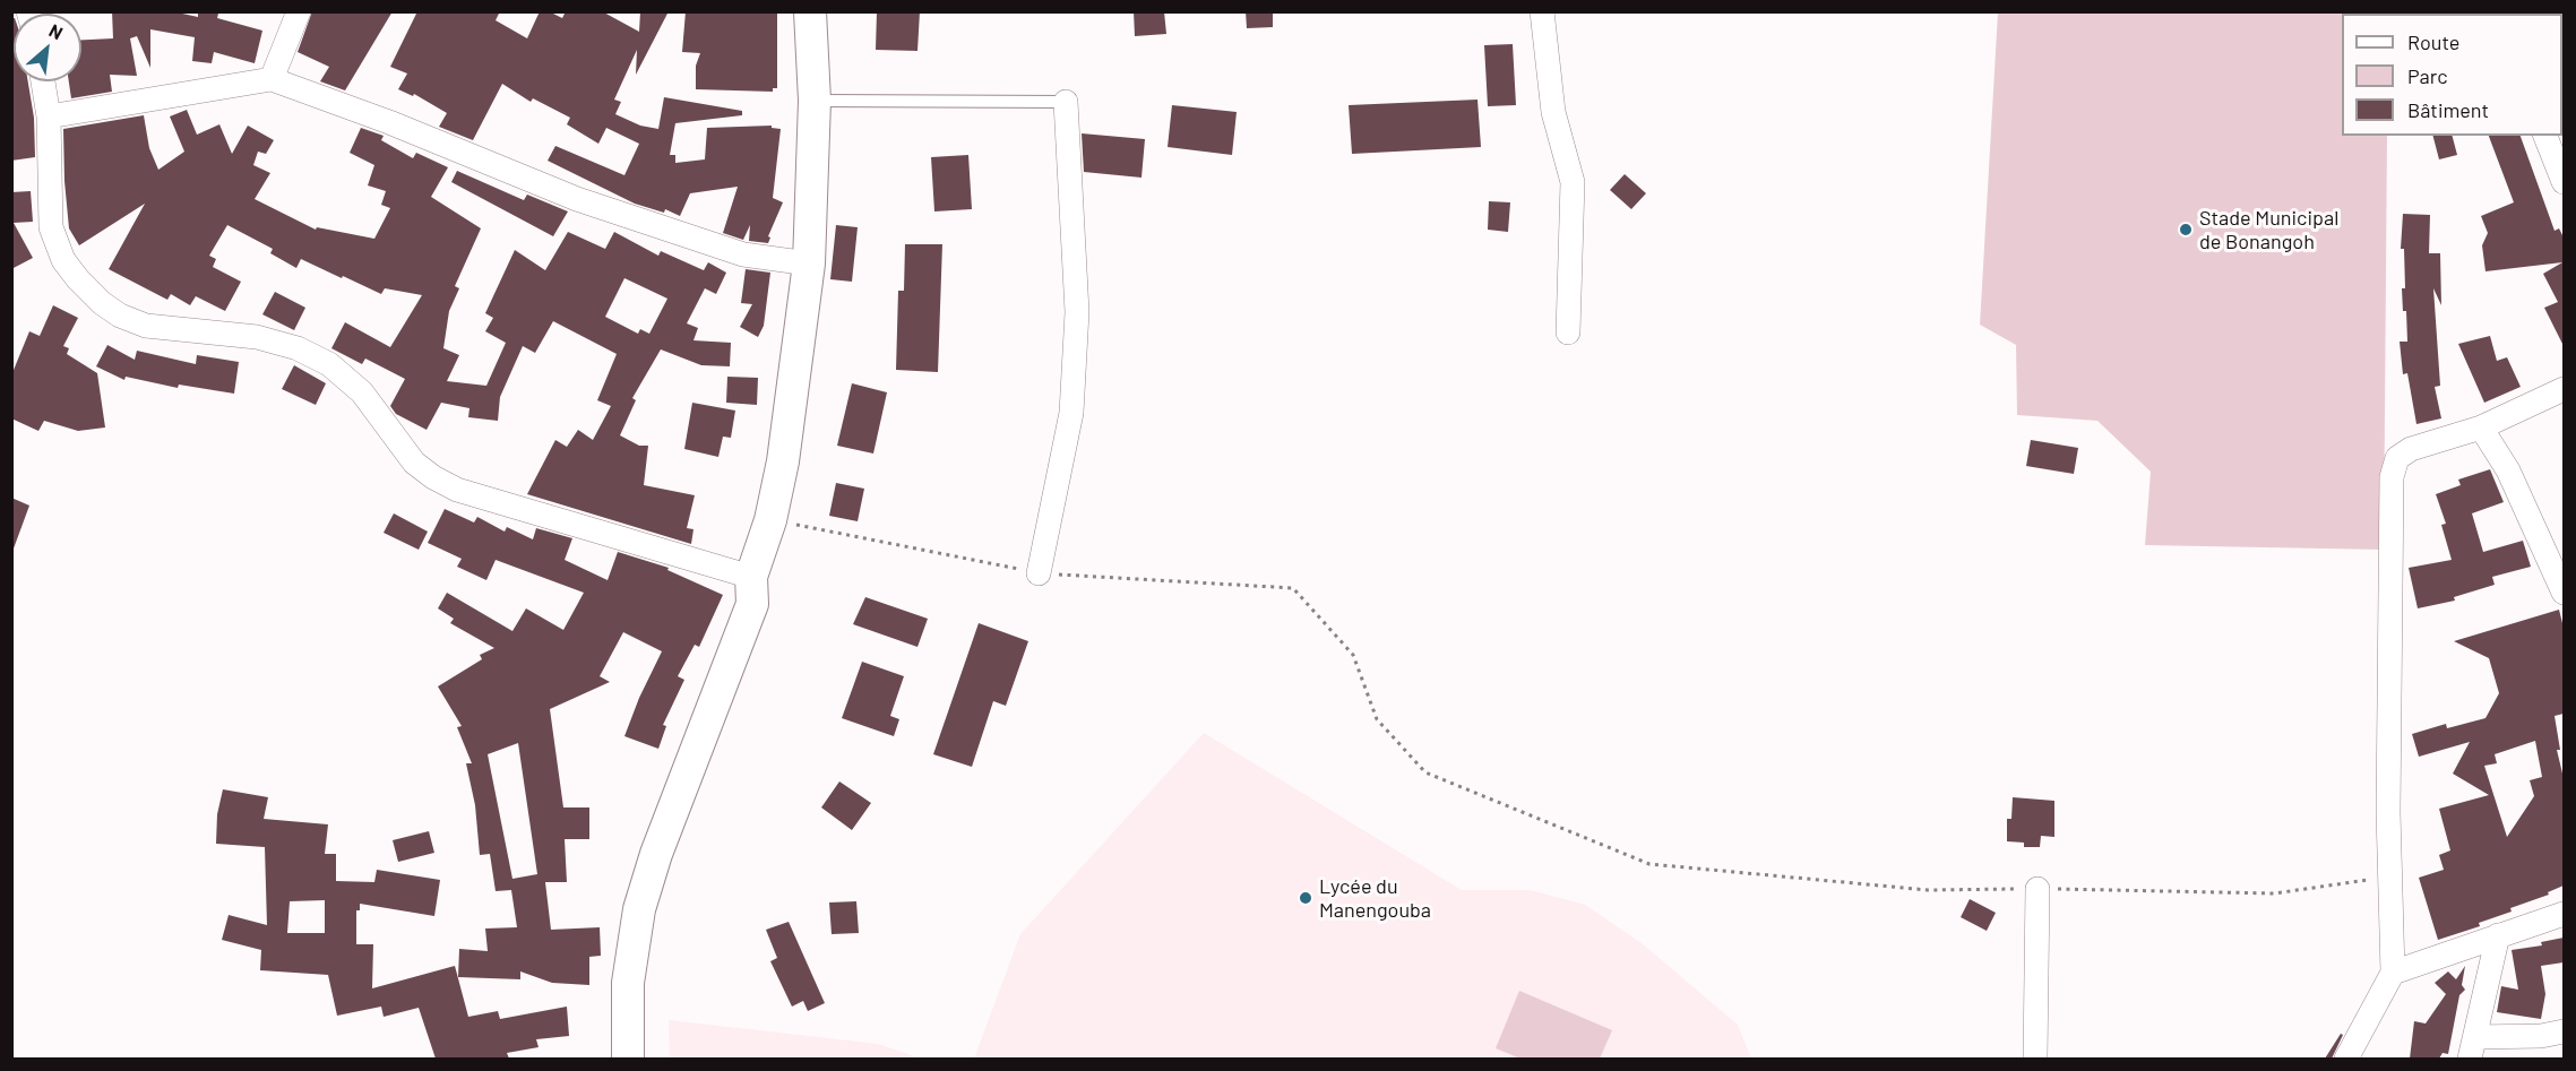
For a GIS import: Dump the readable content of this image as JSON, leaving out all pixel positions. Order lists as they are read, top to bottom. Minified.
{"places":["Stade Municipal de Bonangoh","Lycée du Manengouba"],"legend":["Route","Parc","Bâtiment"],"north":"top right"}
